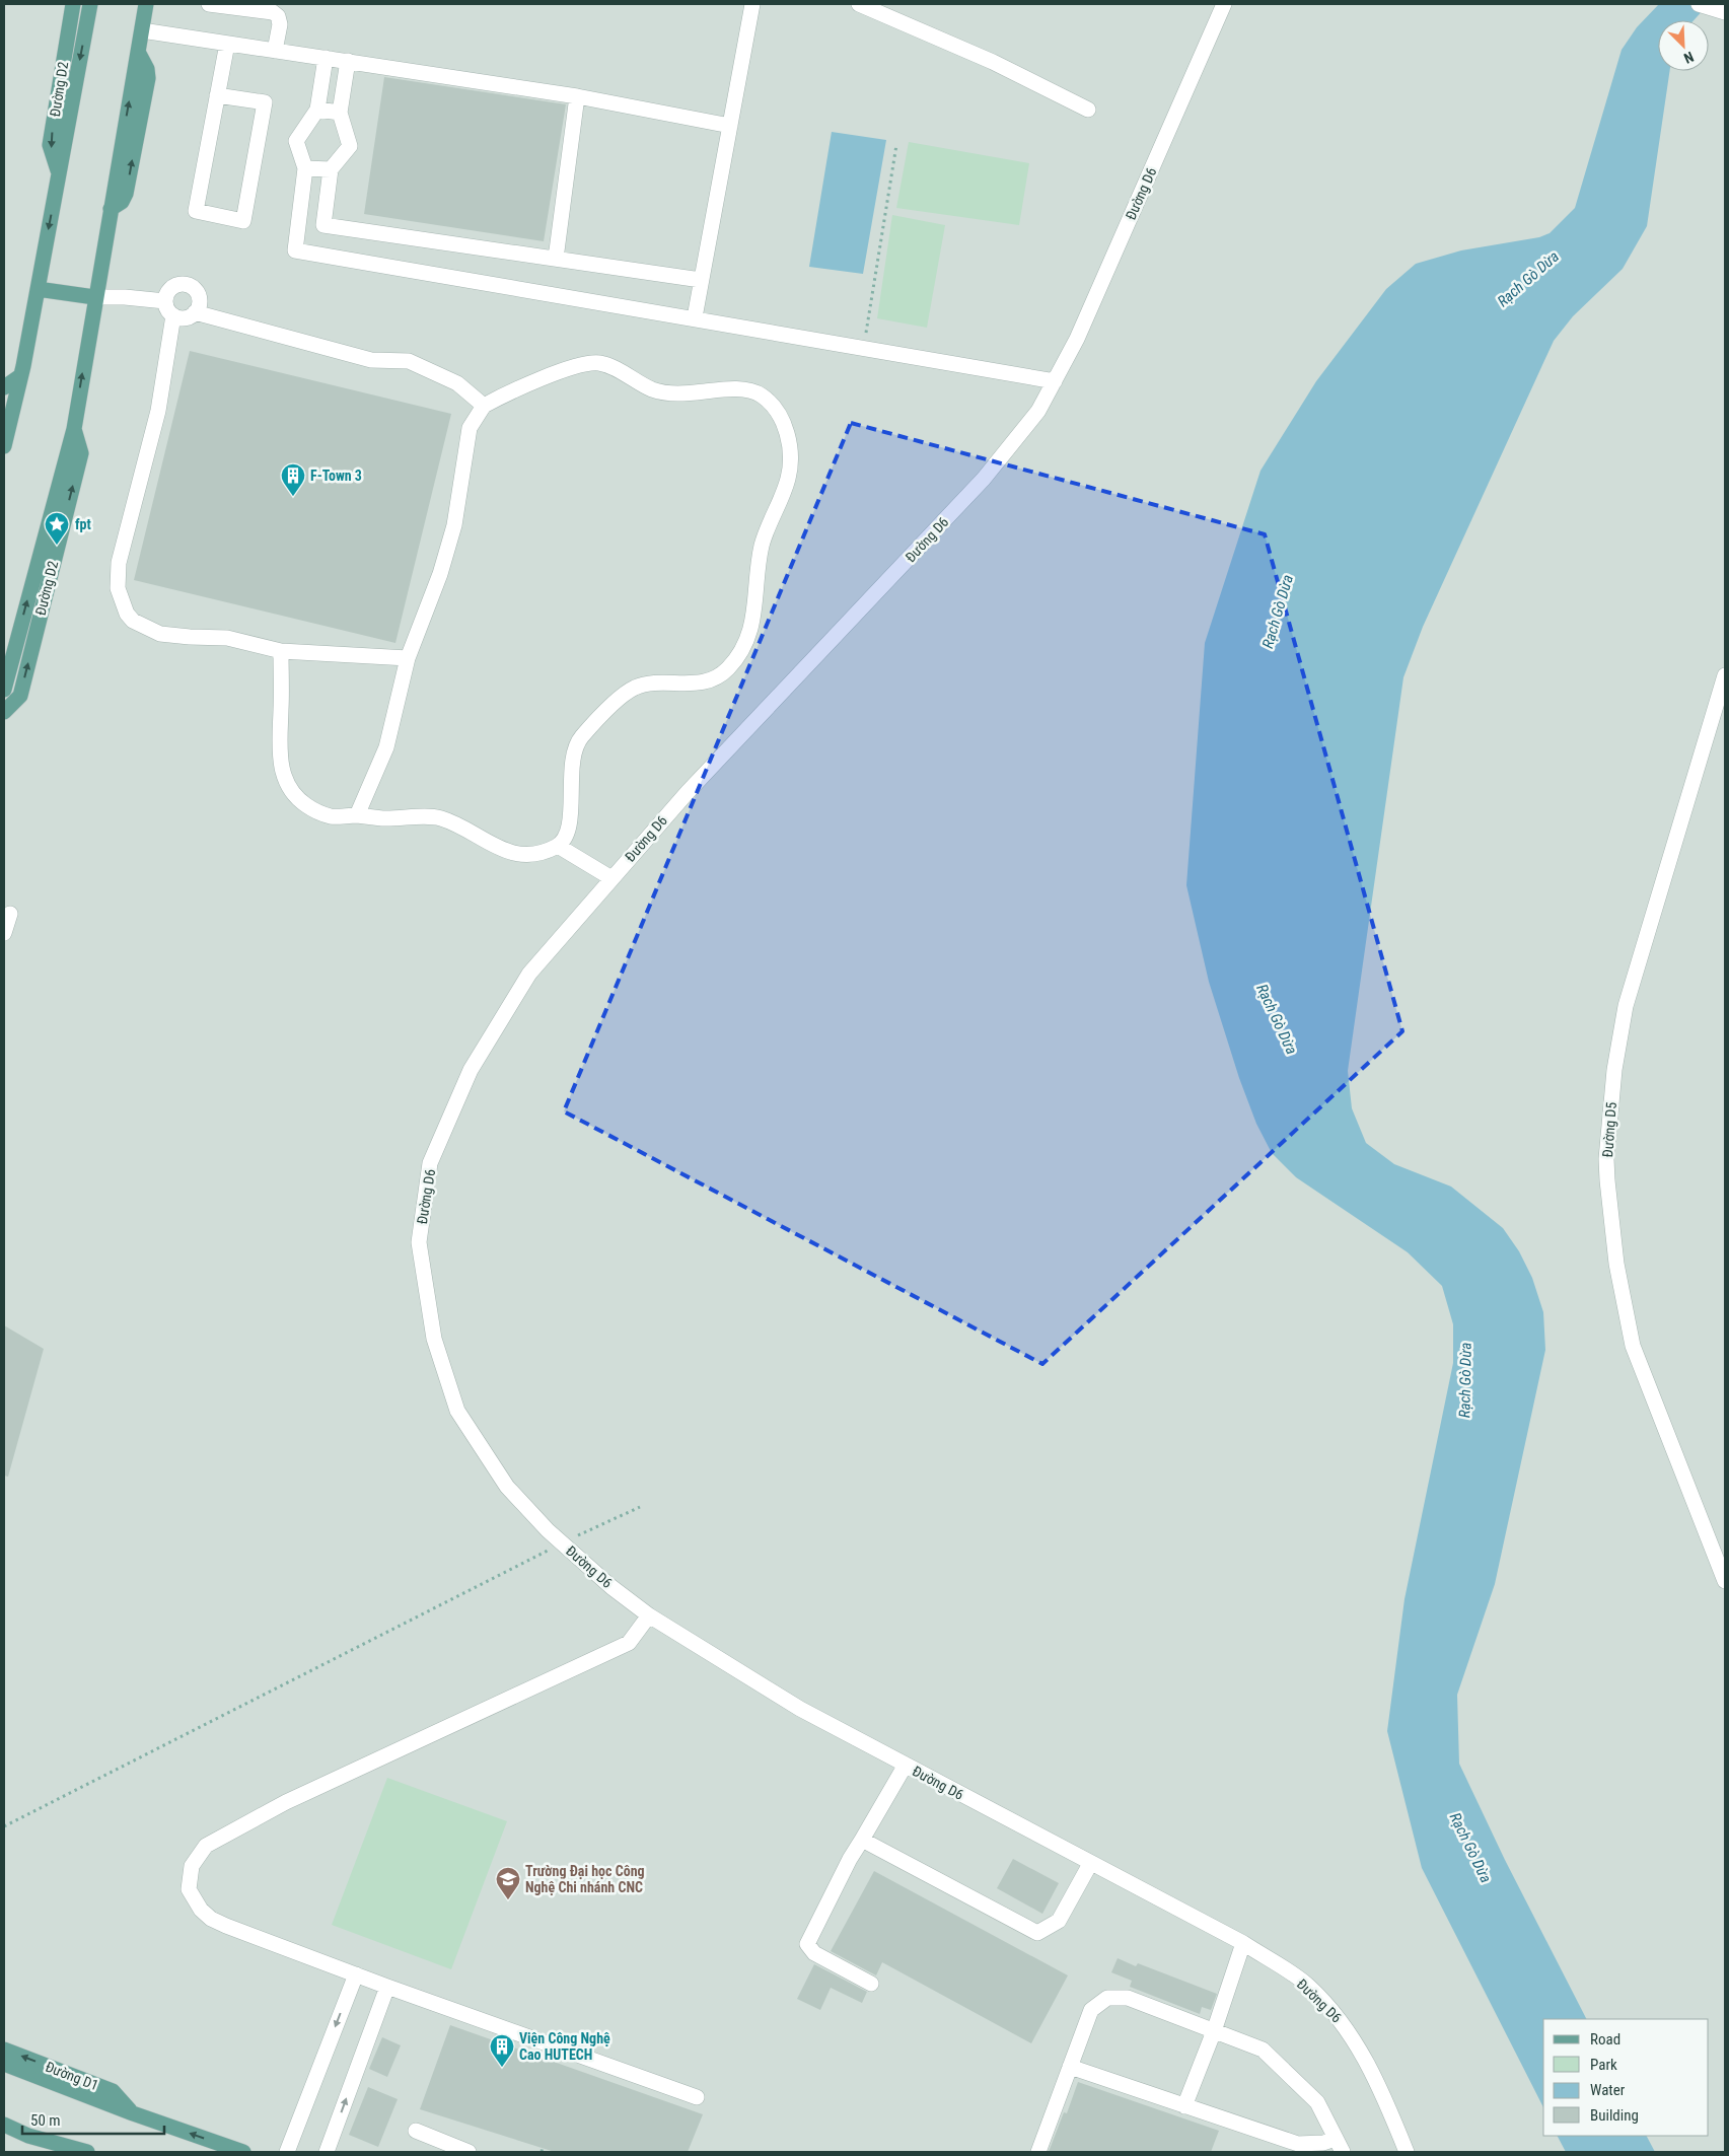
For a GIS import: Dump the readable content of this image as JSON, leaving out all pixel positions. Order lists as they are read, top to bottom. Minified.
{"streets":{"main road":["Đường D2","Đường D1"],"street":["Đường D6","Đường D5"]},"water":["Rạch Gò Dừa"],"places":{"building":["F-Town 3","Viện Công Nghệ Cao HUTECH"],"place":["fpt"],"school or university":["Trường Đại học Công Nghệ Chi nhánh CNC"]},"legend":["Road","Park","Water","Building"],"scale_bar":"50 m","north":"bottom right"}
